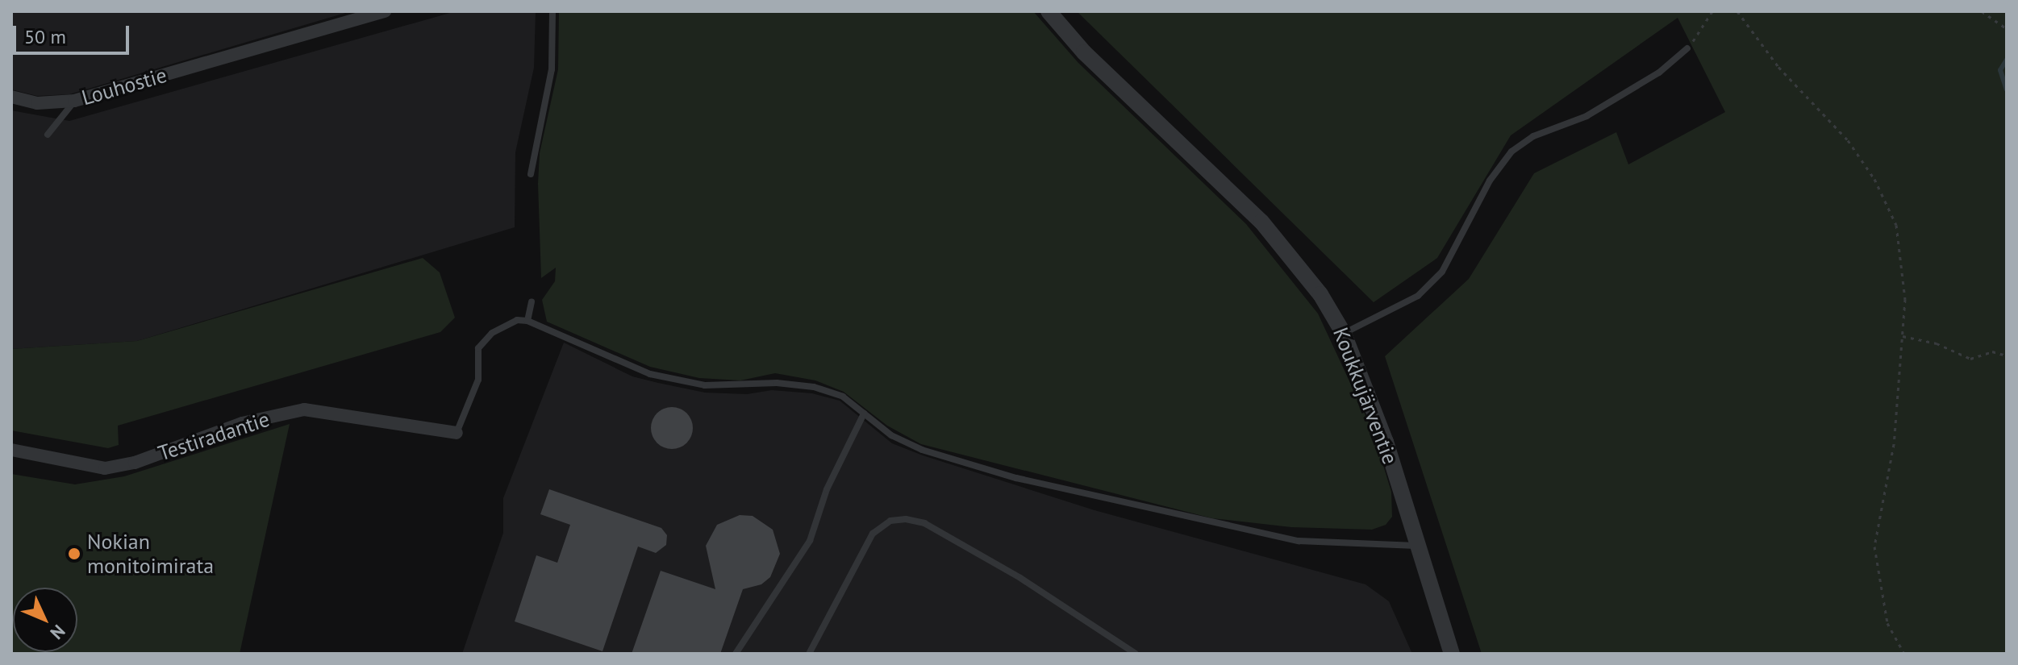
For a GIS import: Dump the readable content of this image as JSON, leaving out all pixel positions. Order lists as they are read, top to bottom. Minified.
{"streets":{"street":["Louhostie","Koukkujärventie","Testiradantie"]},"places":["Nokian monitoimirata"],"scale_bar":"50 m","north":"bottom right"}
